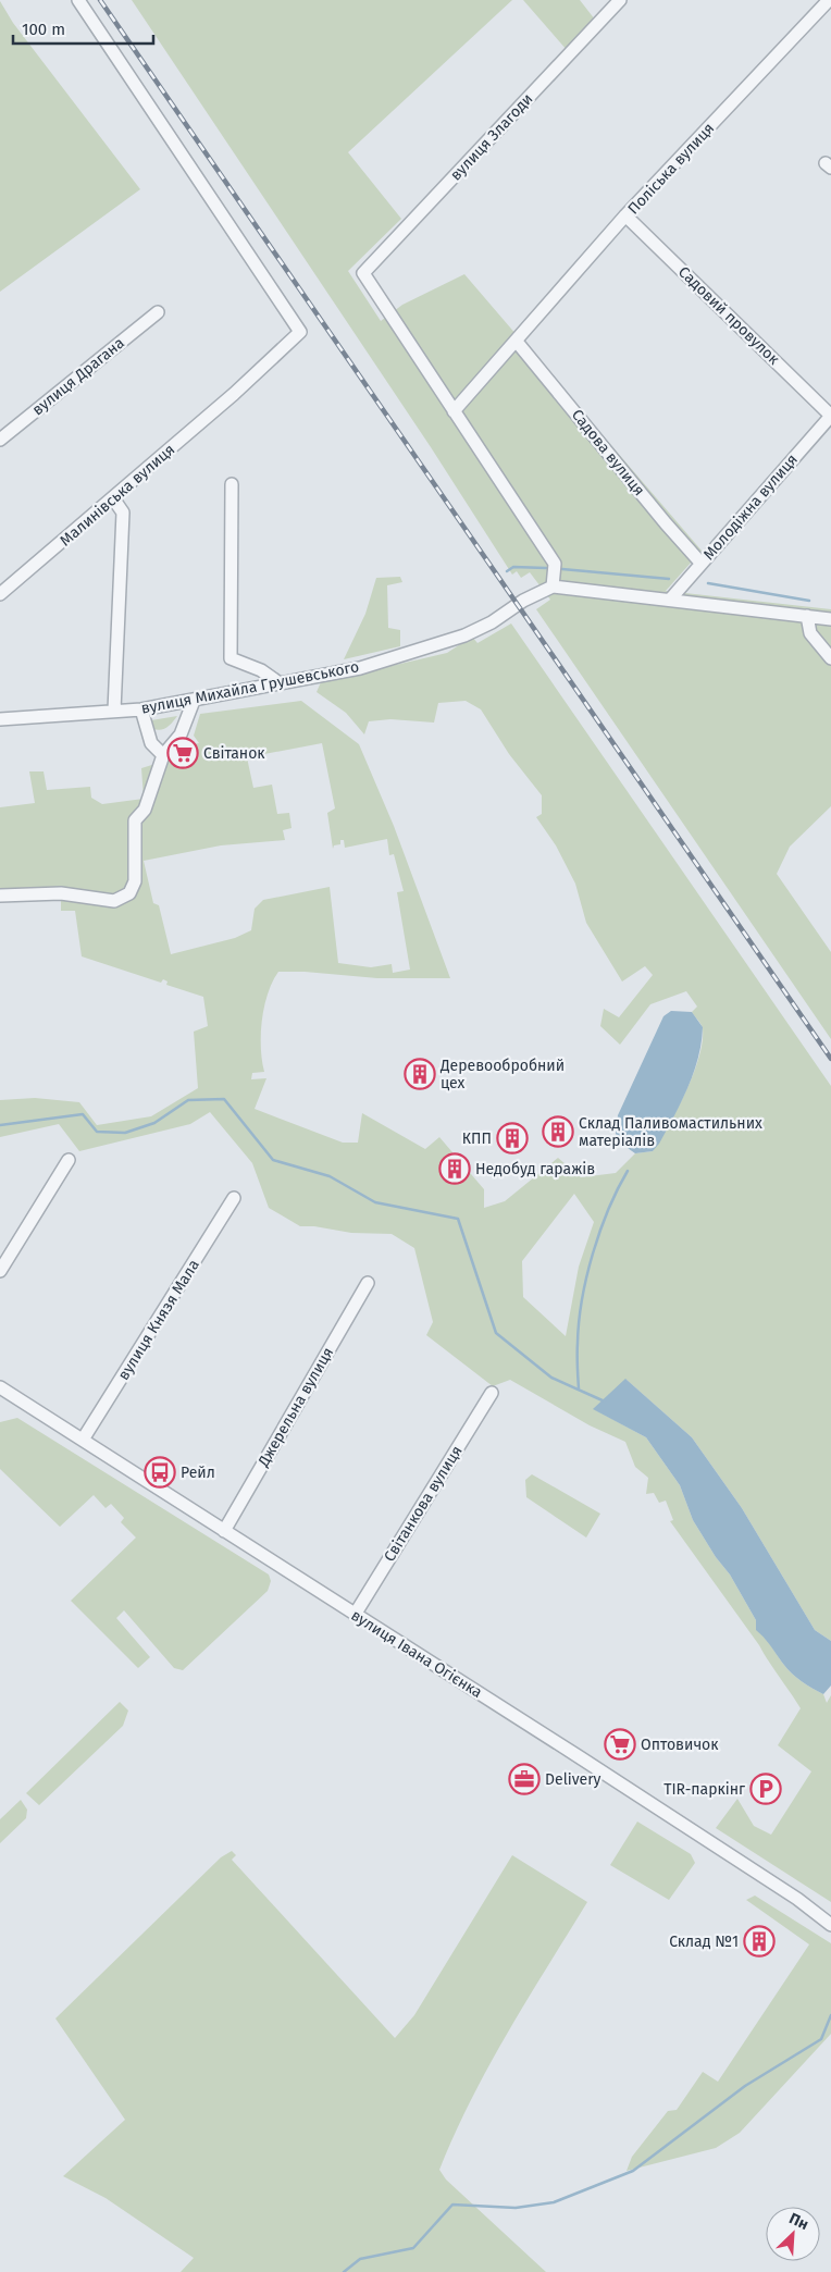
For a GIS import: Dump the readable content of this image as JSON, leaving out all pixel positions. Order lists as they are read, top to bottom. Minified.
{"streets":{"street":["вулиця Злагоди","Поліська вулиця","Садовий провулок","вулиця Драгана","Садова вулиця","Малинівська вулиця","Молодіжна вулиця","вулиця Михайла Грушевського","вулиця Князя Мала","Джерельна вулиця","Світанкова вулиця","вулиця Івана Огієнка"]},"crossings":[["вулиця Злагоди","Поліська вулиця"],["Поліська вулиця","Садовий провулок"],["Поліська вулиця","Садова вулиця"],["Садовий провулок","Молодіжна вулиця"],["Садова вулиця","Молодіжна вулиця"],["вулиця Князя Мала","вулиця Івана Огієнка"],["Джерельна вулиця","вулиця Івана Огієнка"],["Світанкова вулиця","вулиця Івана Огієнка"]],"places":{"supermarket":["Світанок","Оптовичок"],"building":["Деревообробний цех","Склад Паливомастильних матеріалів","КПП","Недобуд гаражів","Склад №1"],"bus stop":["Рейл"],"office":["Delivery"],"parking":["TIR-паркінг"]},"scale_bar":"100 m","north":"top right"}
